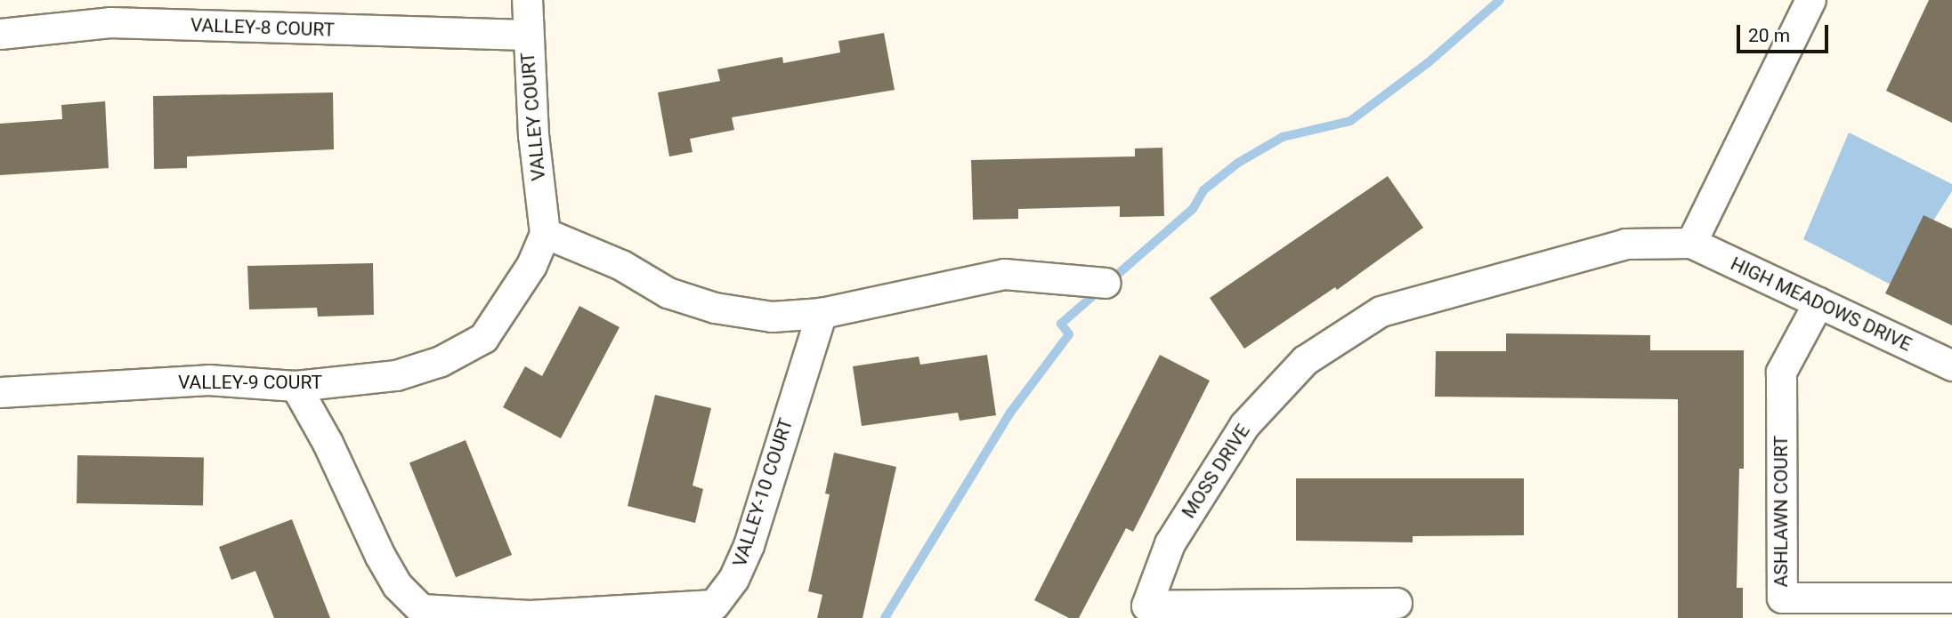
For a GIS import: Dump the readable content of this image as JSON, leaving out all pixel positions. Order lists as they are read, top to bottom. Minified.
{"streets":{"street":["VALLEY-8 COURT","VALLEY COURT","HIGH MEADOWS DRIVE","VALLEY-9 COURT","MOSS DRIVE","VALLEY-10 COURT","ASHLAWN COURT"]},"crossings":[["VALLEY-8 COURT","VALLEY COURT"],["VALLEY COURT","VALLEY-9 COURT"],["HIGH MEADOWS DRIVE","MOSS DRIVE"],["HIGH MEADOWS DRIVE","ASHLAWN COURT"],["VALLEY-9 COURT","VALLEY-10 COURT"]],"scale_bar":"20 m"}
